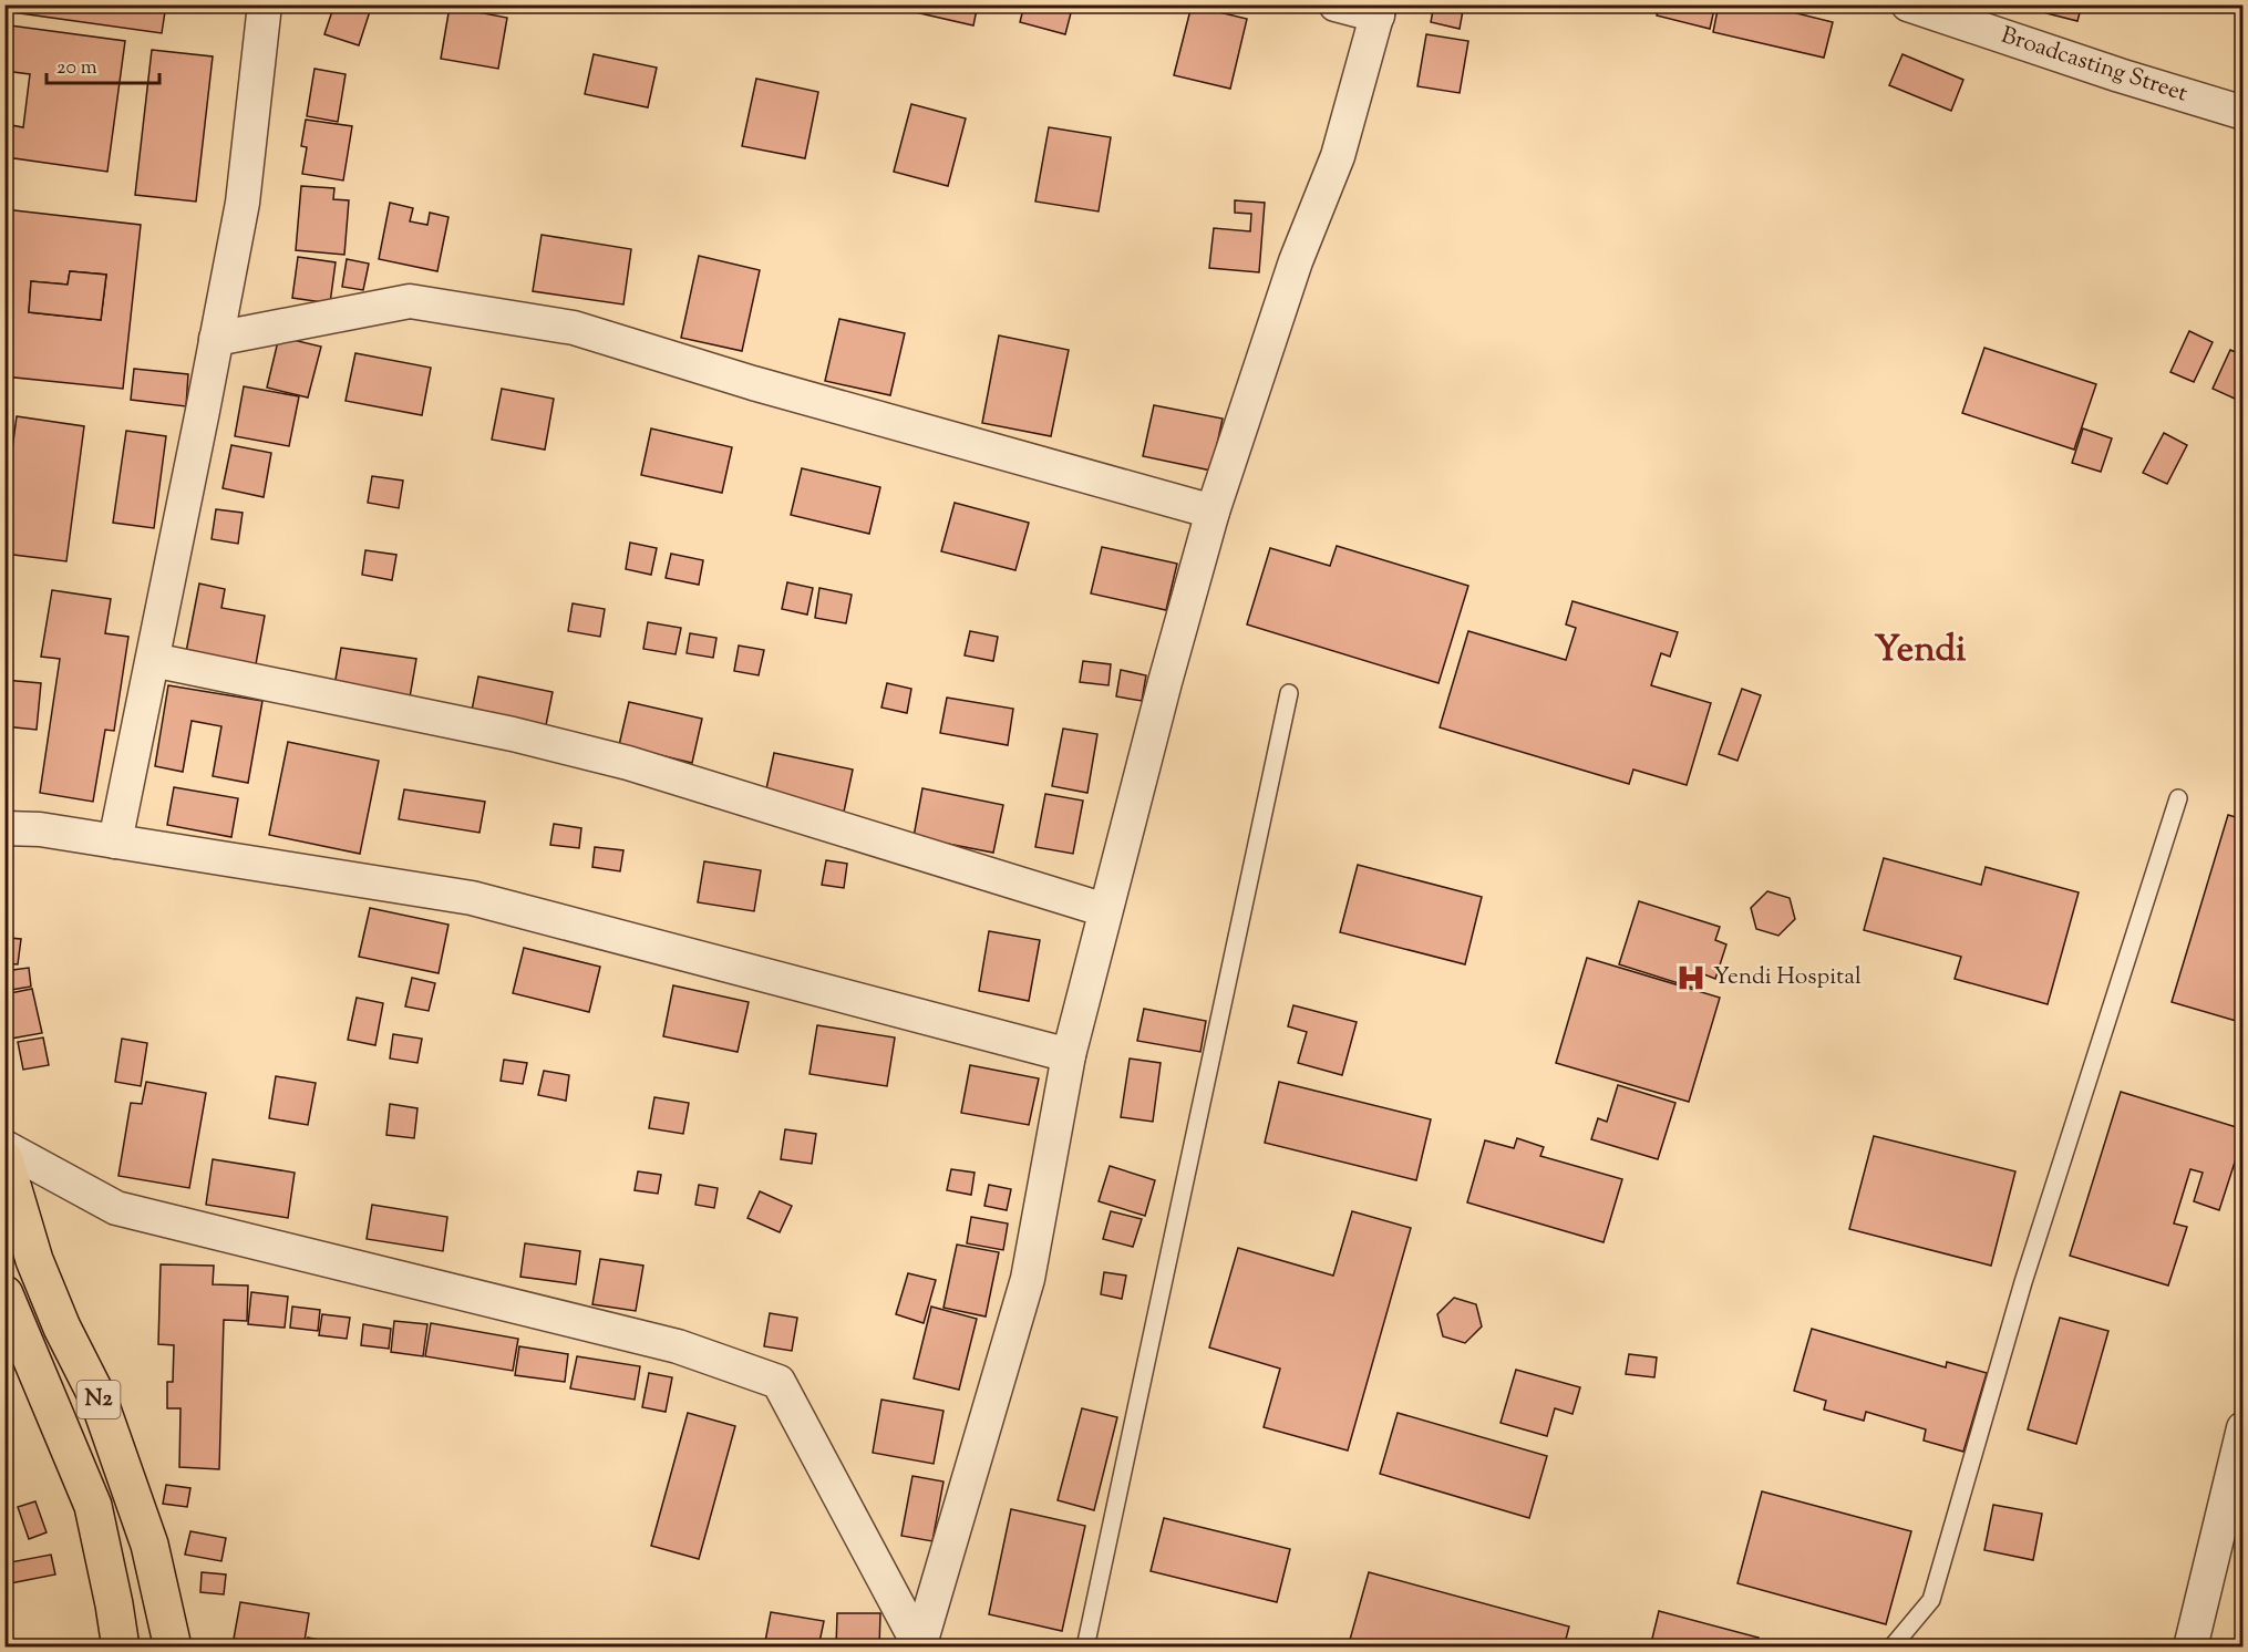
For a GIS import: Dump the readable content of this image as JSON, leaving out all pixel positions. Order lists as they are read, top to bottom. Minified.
{"streets":{"highway":["N2"],"street":["Broadcasting Street"]},"districts":["Yendi"],"places":{"hospital":["Yendi Hospital"]},"scale_bar":"20 m"}
